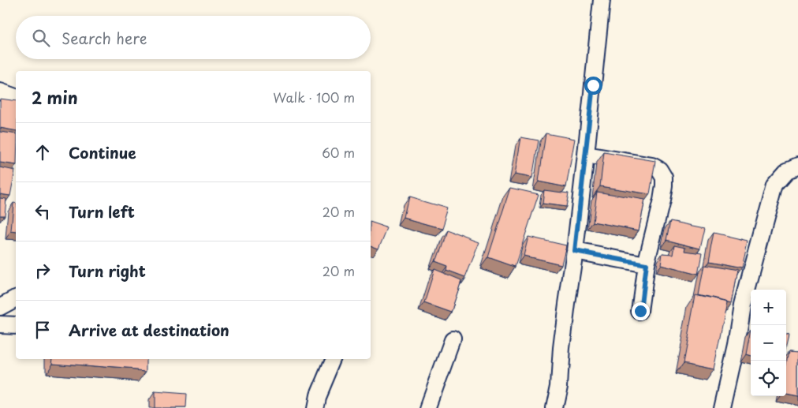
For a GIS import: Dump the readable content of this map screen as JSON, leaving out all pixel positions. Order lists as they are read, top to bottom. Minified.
{"page":{"search":"Search here","heading":["2 min","Walk · 100 m"],"list":[["Continue","60 m"],["Turn left","20 m"],["Turn right","20 m"],"Arrive at destination"],"map_buttons":["+","−"]}}
